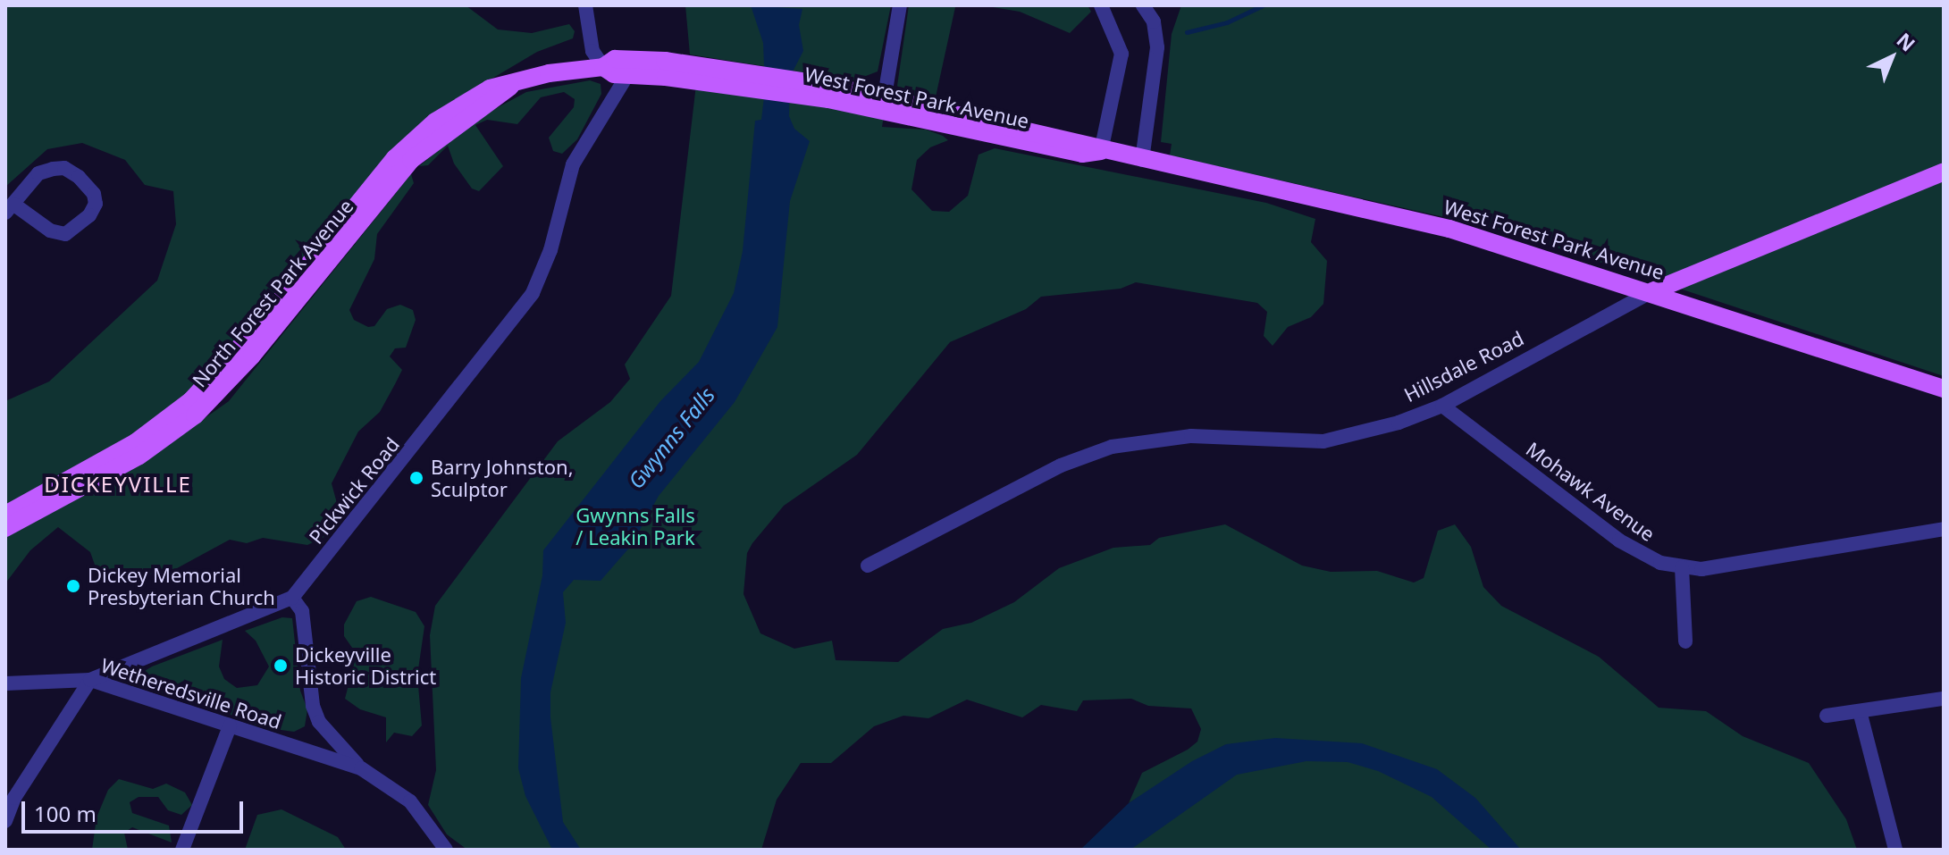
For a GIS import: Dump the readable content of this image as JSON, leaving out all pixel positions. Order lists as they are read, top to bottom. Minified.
{"streets":{"main road":["West Forest Park Avenue","North Forest Park Avenue","Hillsdale Road"],"street":["Pickwick Road","Mohawk Avenue","Wetheredsville Road"]},"crossings":[["West Forest Park Avenue","North Forest Park Avenue"],["West Forest Park Avenue","Hillsdale Road"],["North Forest Park Avenue","Pickwick Road"],["Hillsdale Road","Mohawk Avenue"],["Pickwick Road","Wetheredsville Road"]],"districts":["DICKEYVILLE"],"water":["Gwynns Falls"],"parks":["Gwynns Falls / Leakin Park"],"places":["Barry Johnston, Sculptor","Dickey Memorial Presbyterian Church","Dickeyville Historic District"],"scale_bar":"100 m","north":"top right"}
